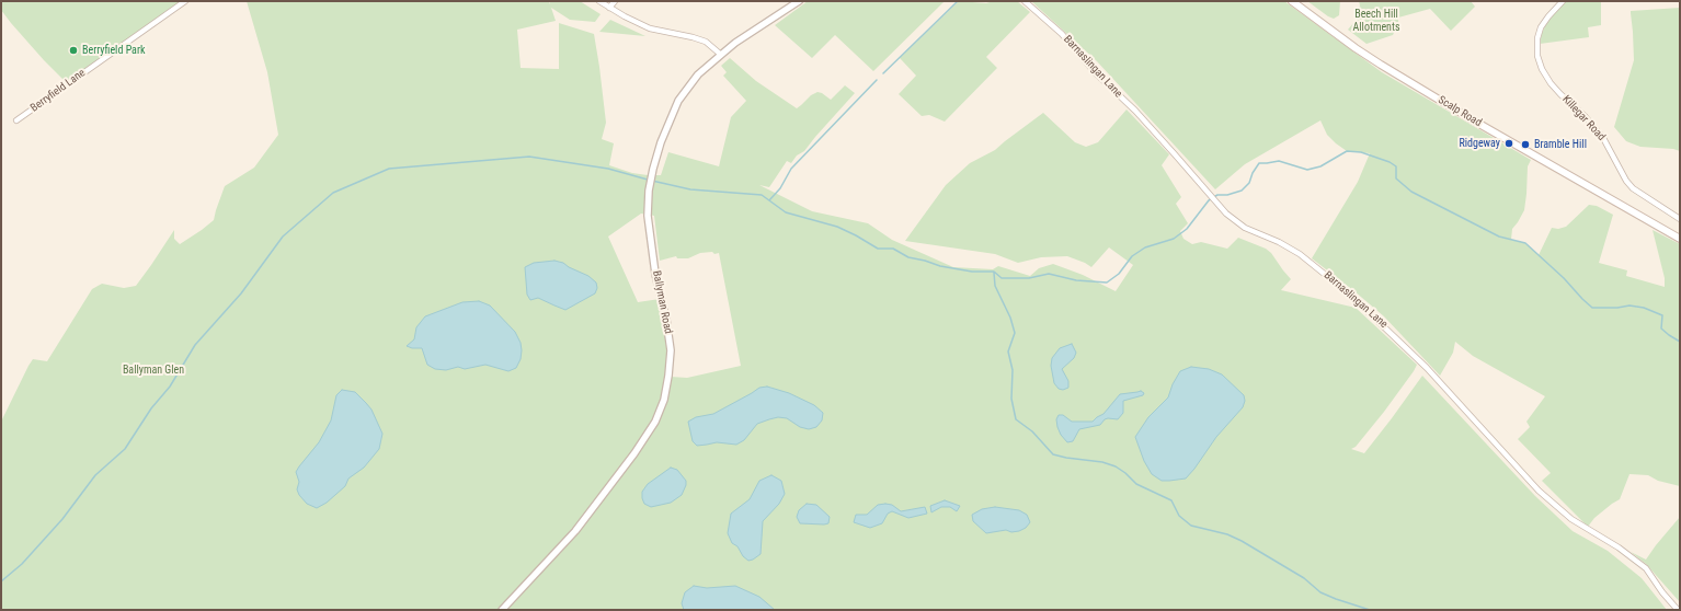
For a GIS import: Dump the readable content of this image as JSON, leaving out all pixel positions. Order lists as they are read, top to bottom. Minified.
{"streets":{"main road":["Scalp Road"],"street":["Barnaslingan Lane","Berryfield Lane","Killegar Road","Ballyman Road"]},"parks":["Beech Hill Allotments","Ballyman Glen"],"places":["Berryfield Park","Ridgeway","Bramble Hill"]}
